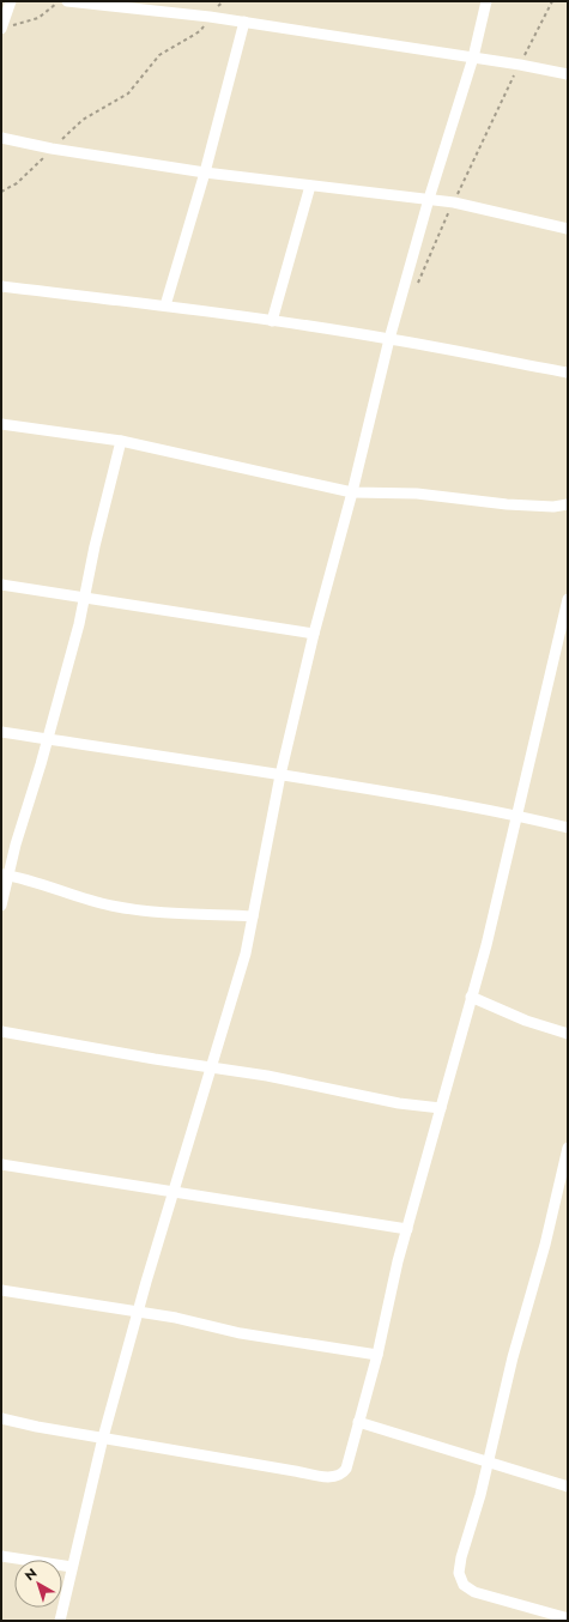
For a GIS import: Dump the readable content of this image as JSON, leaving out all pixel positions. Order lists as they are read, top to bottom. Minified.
{"north":"top left"}
